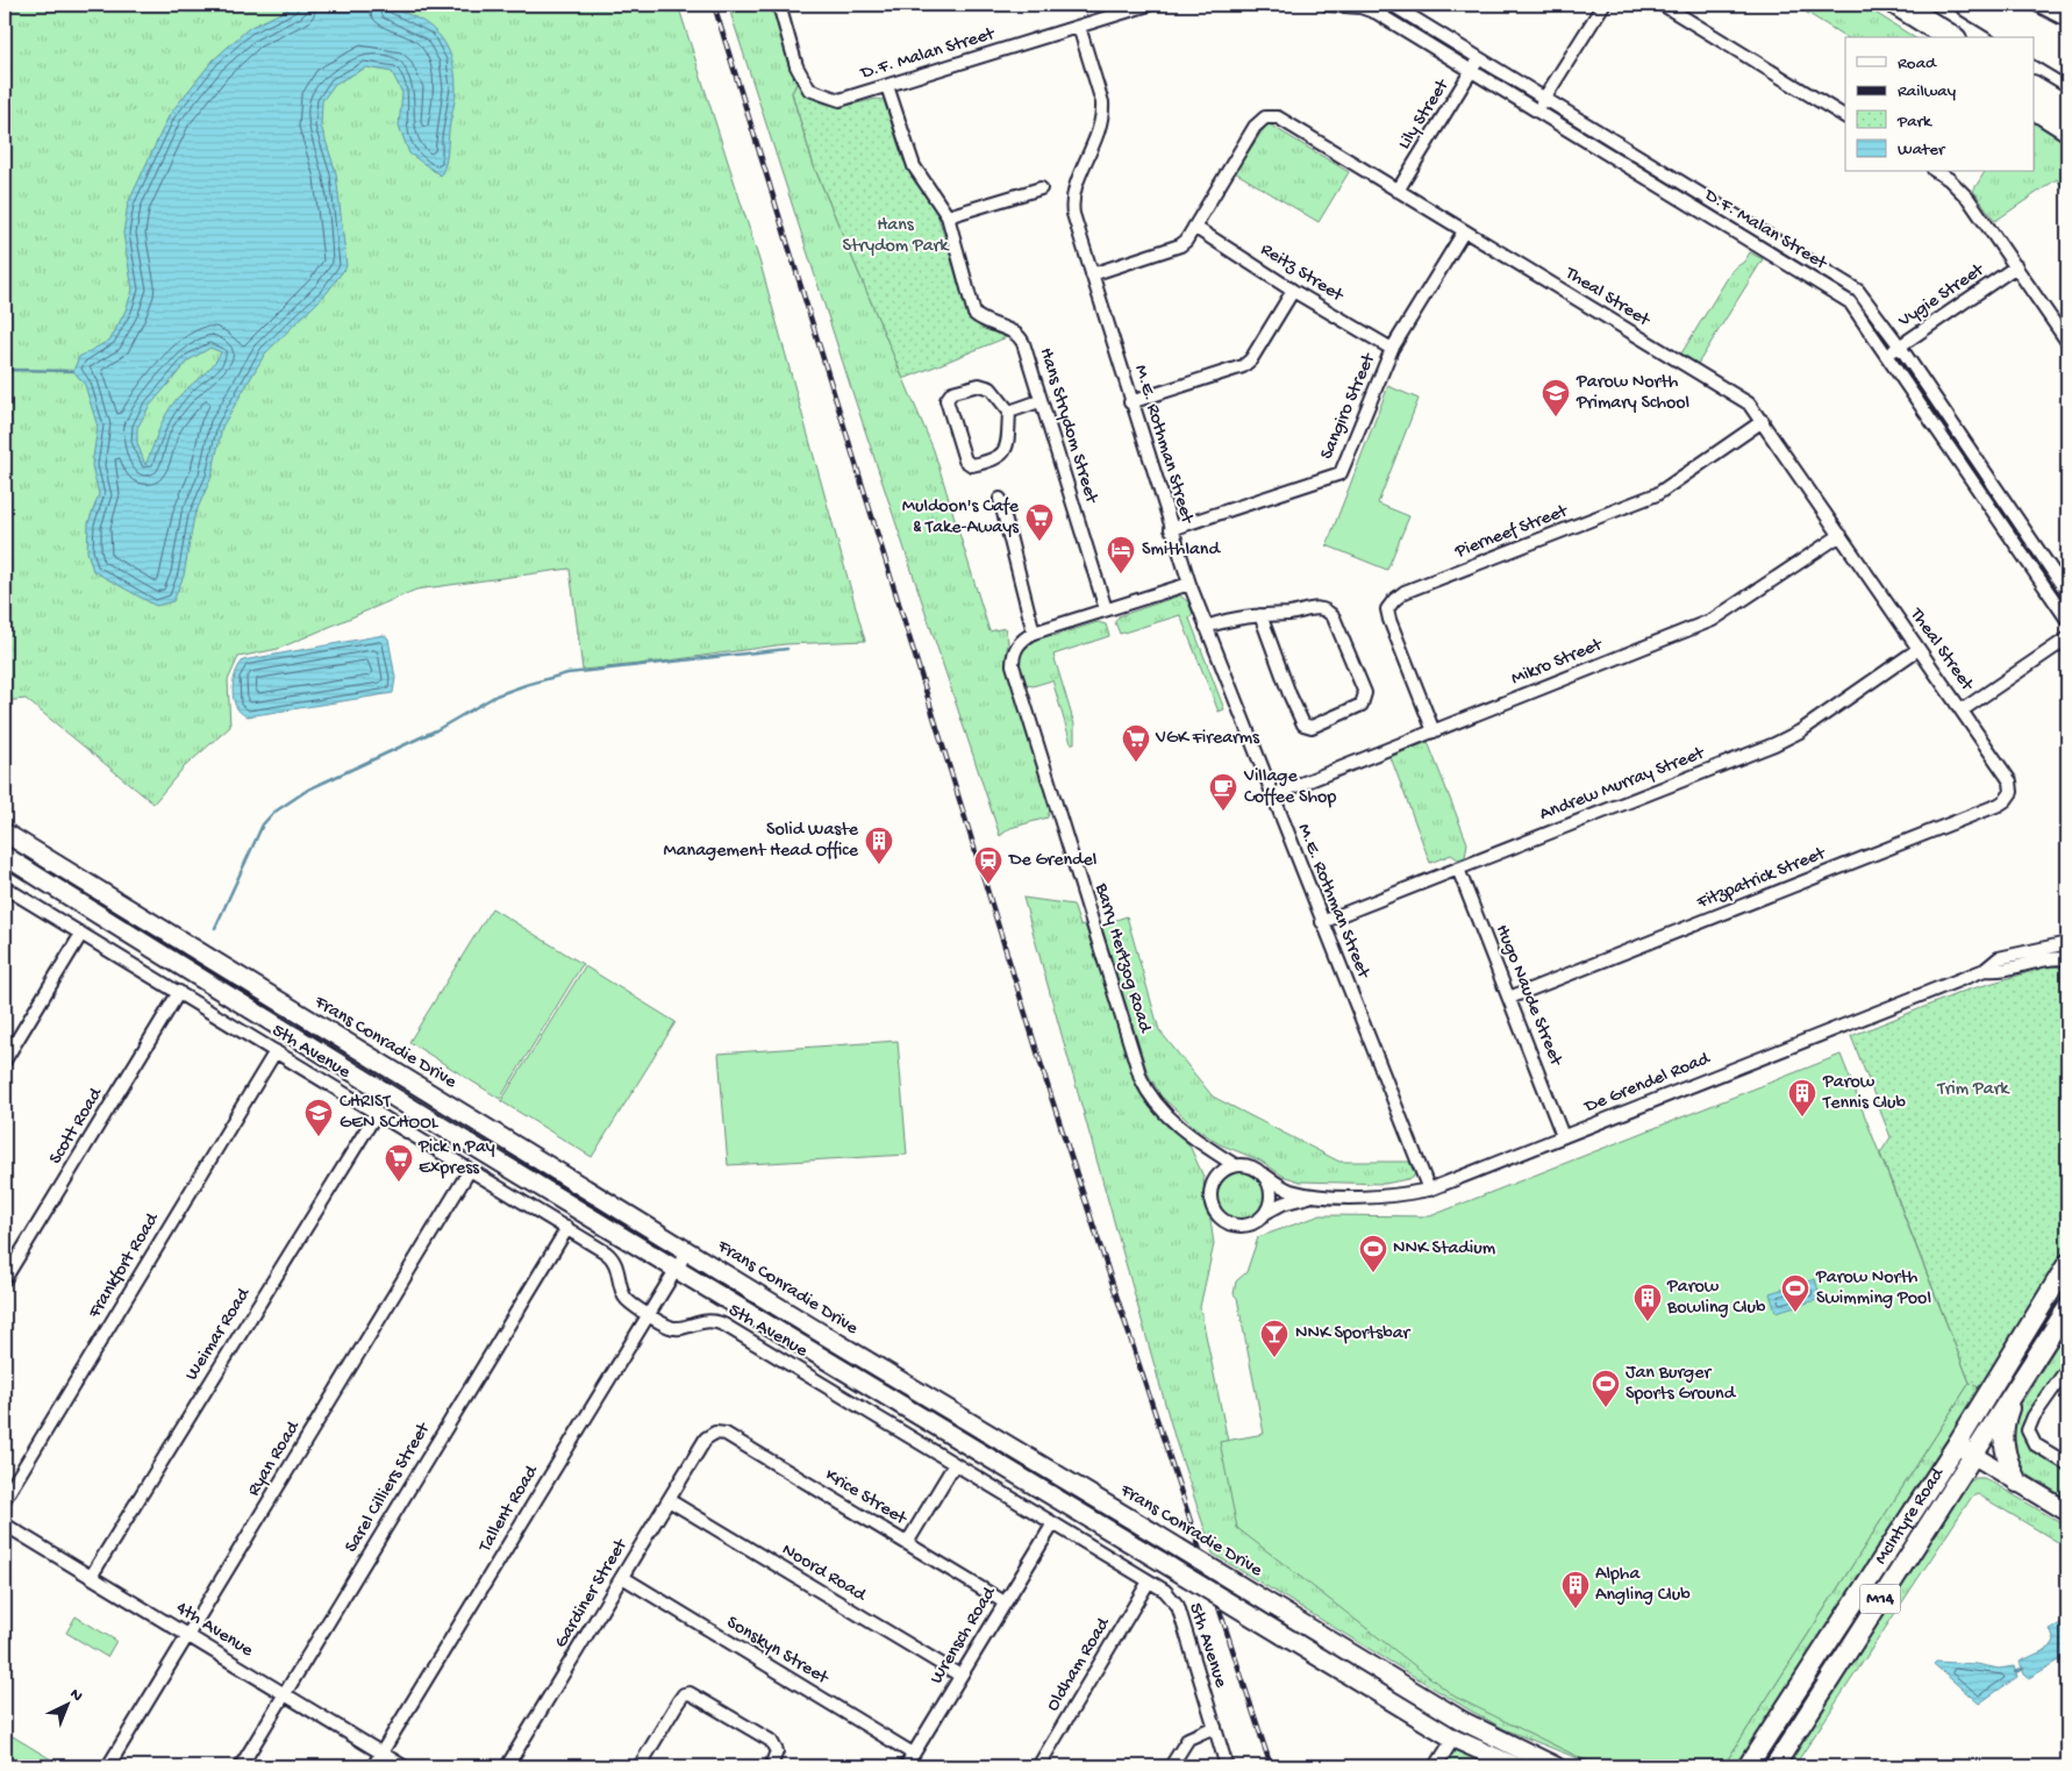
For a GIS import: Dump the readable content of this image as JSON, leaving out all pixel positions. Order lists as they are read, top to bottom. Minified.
{"streets":{"main road":["Frans Conradie Drive","McIntyre Road","M14"],"street":["D.F. Malan Street","Lily Street","Reitz Street","Vygie Street","Theal Street","Sangiro Street","Hans Strydom Street","M.E. Rothman Street","Pierneef Street","Mikro Street","Andrew Murray Street","Fitzpatrick Street","Barry Hertzog Road","Hugo Naude Street","5th Avenue","De Grendel Road","Scott Road","Frankfort Road","Weimar Road","Ryan Road","Sarel Cilliers Street","Krice Street","Tallent Road","Noord Road","Gardiner Street","4th Avenue","Wrensch Road","Sonskyn Street","Oldham Road"]},"crossings":[["D.F. Malan Street","Lily Street"],["D.F. Malan Street","Vygie Street"],["D.F. Malan Street","Hans Strydom Street"],["D.F. Malan Street","M.E. Rothman Street"],["Lily Street","Theal Street"],["Reitz Street","Theal Street"],["Reitz Street","Sangiro Street"],["Theal Street","Sangiro Street"],["Theal Street","M.E. Rothman Street"],["Theal Street","Pierneef Street"],["Theal Street","Mikro Street"],["Theal Street","Andrew Murray Street"],["Theal Street","Fitzpatrick Street"],["Sangiro Street","M.E. Rothman Street"],["M.E. Rothman Street","Mikro Street"],["M.E. Rothman Street","Andrew Murray Street"],["M.E. Rothman Street","De Grendel Road"],["Pierneef Street","Mikro Street"],["Andrew Murray Street","Hugo Naude Street"],["Fitzpatrick Street","Hugo Naude Street"],["Barry Hertzog Road","De Grendel Road"],["Hugo Naude Street","De Grendel Road"],["Frans Conradie Drive","Tallent Road"],["5th Avenue","Scott Road"],["5th Avenue","Frankfort Road"],["5th Avenue","Weimar Road"],["5th Avenue","Ryan Road"],["5th Avenue","Sarel Cilliers Street"],["5th Avenue","Tallent Road"],["5th Avenue","Wrensch Road"],["5th Avenue","Oldham Road"],["Weimar Road","4th Avenue"],["Ryan Road","4th Avenue"],["Sarel Cilliers Street","4th Avenue"],["Krice Street","Gardiner Street"],["Krice Street","Wrensch Road"],["Tallent Road","4th Avenue"],["Noord Road","Gardiner Street"],["Noord Road","Wrensch Road"],["Gardiner Street","Sonskyn Street"],["Wrensch Road","Sonskyn Street"]],"parks":["Hans Strydom Park","Trim Park"],"places":{"school or university":["Parow North Primary School","CHRIST GEN SCHOOL"],"supermarket":["Muldoon's Cafe & Take-Aways","VGK Firearms","Pick n Pay Express"],"hotel":["Smithland"],"cafe":["Village Coffee Shop"],"building":["Solid Waste Management Head Office","Parow Tennis Club","Parow Bowling Club","Alpha Angling Club"],"station":["De Grendel"],"sports":["NNK Stadium","Parow North Swimming Pool","Jan Burger Sports Ground"],"bar":["NNK Sportsbar"]},"legend":["Road","Railway","Park","Water"],"north":"top right"}
